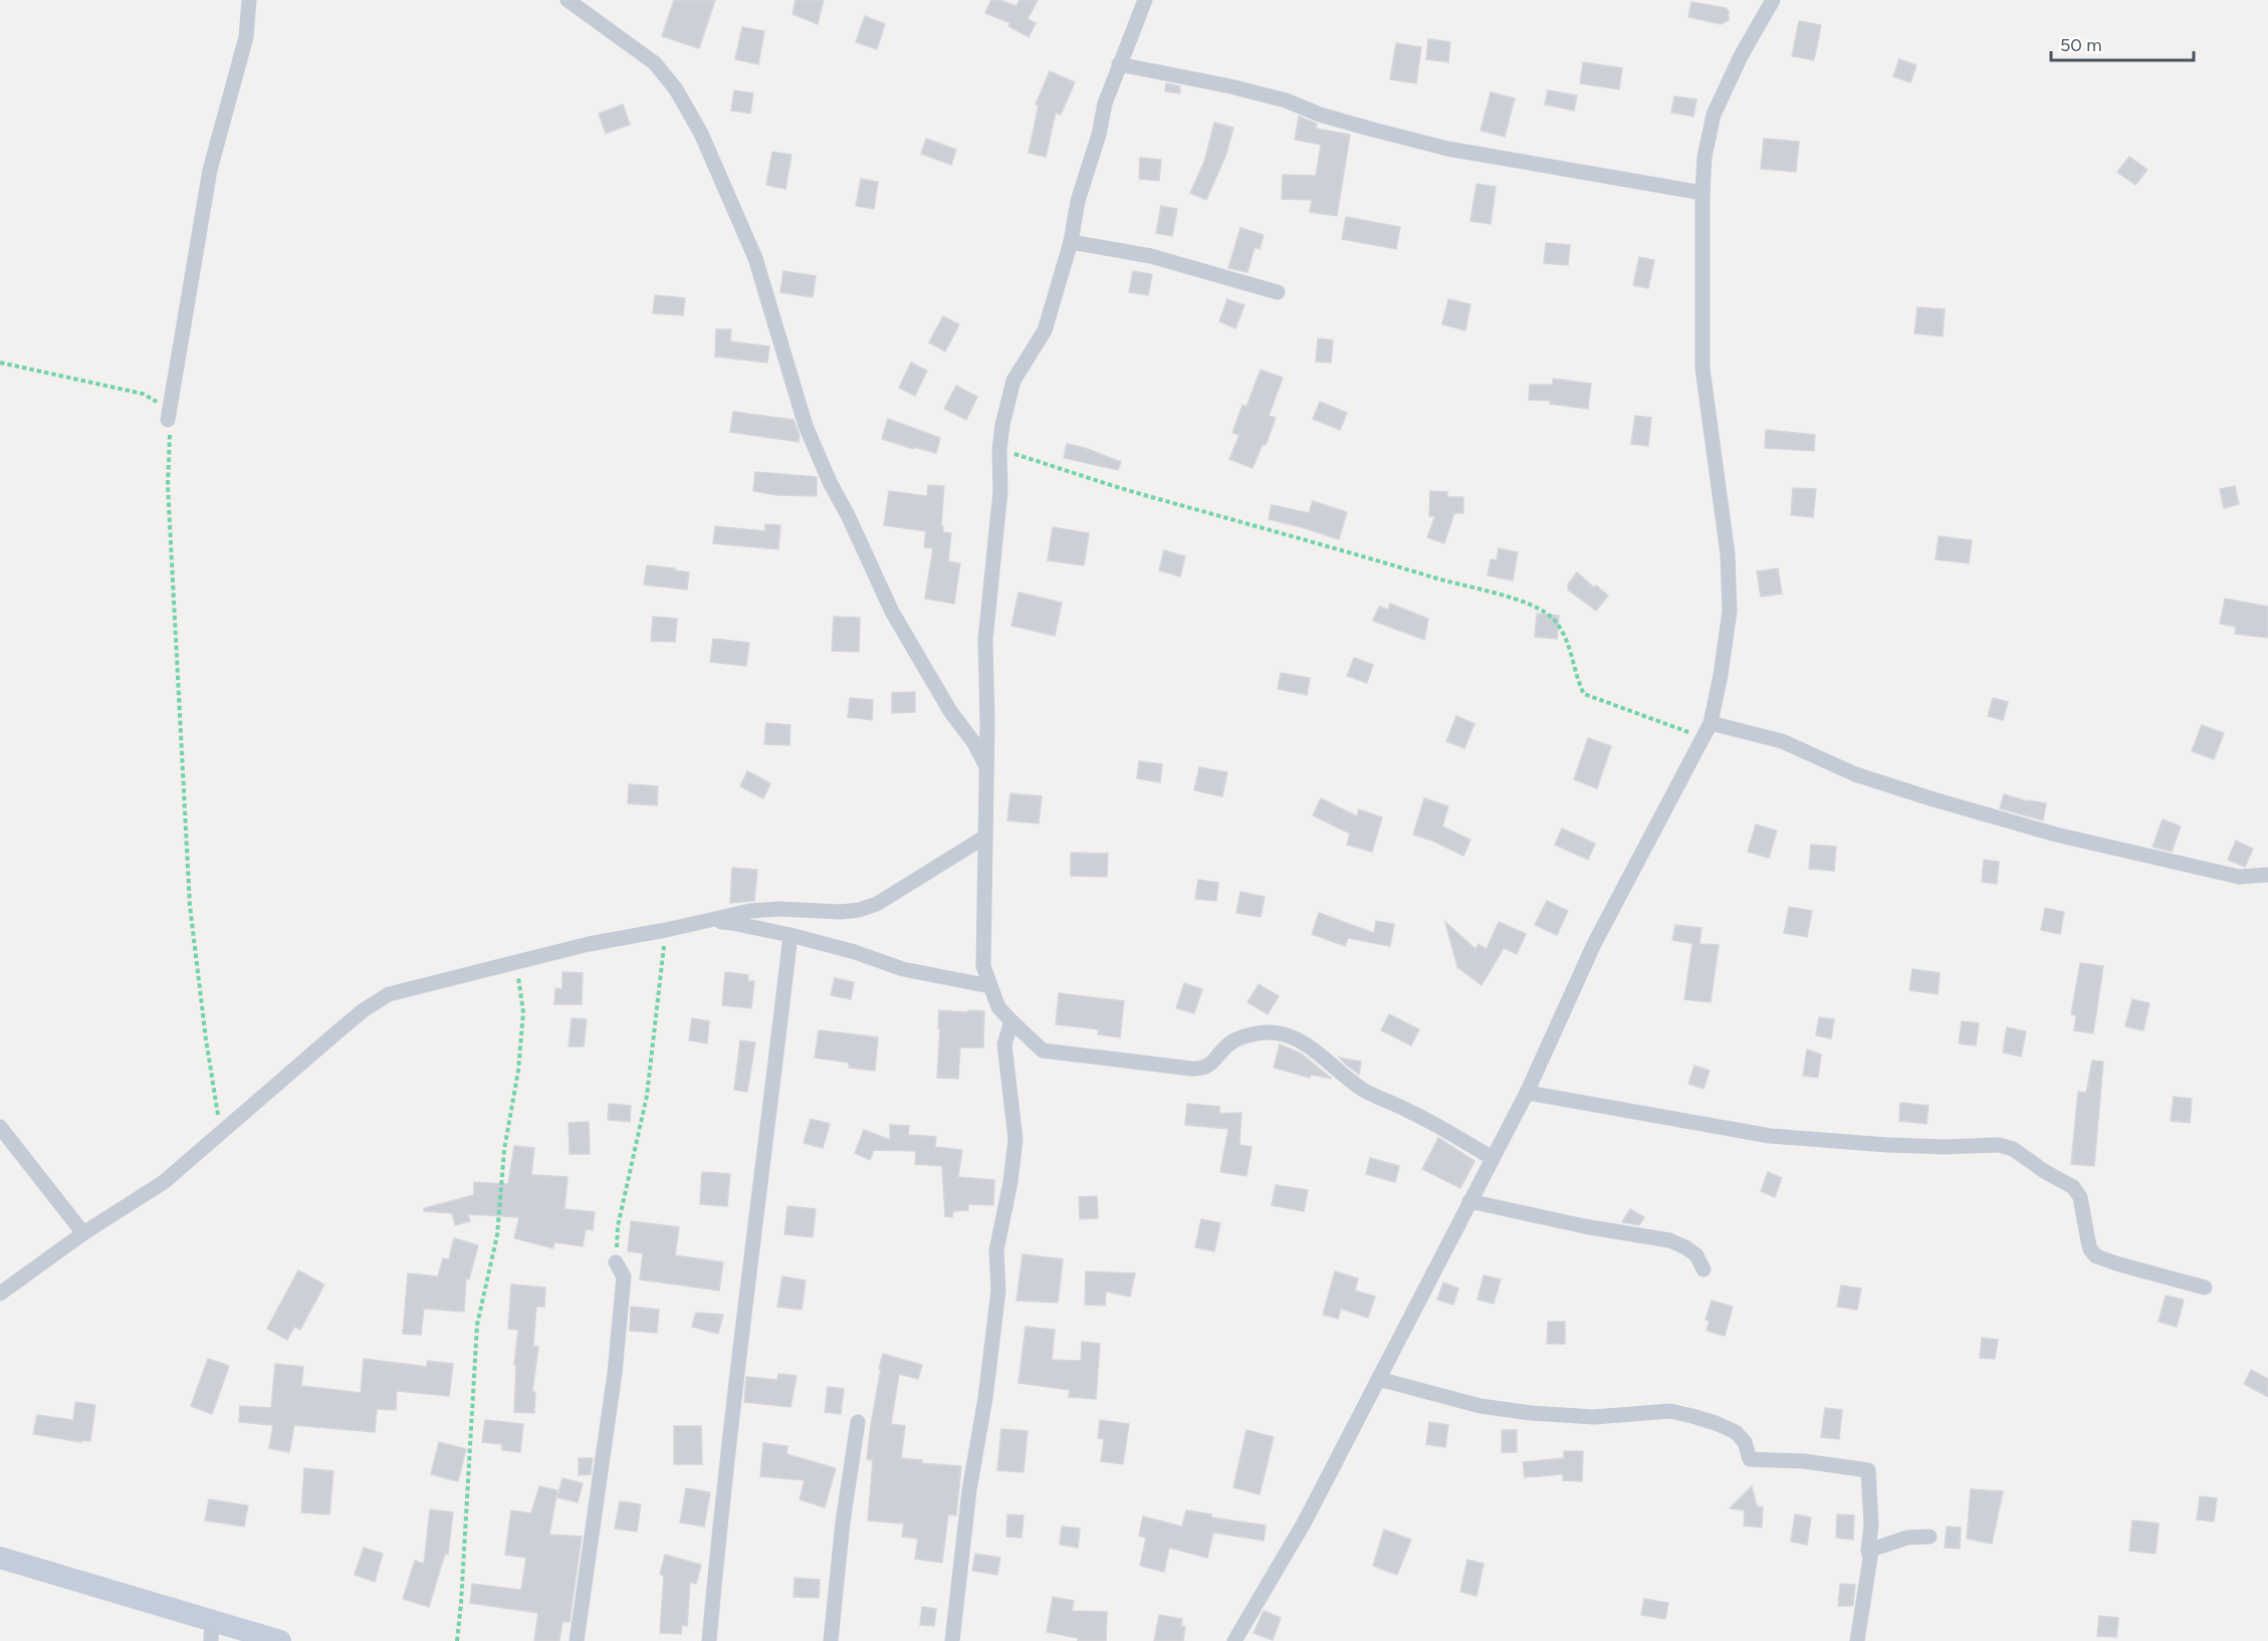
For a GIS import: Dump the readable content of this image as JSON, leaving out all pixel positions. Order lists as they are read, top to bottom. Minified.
{"scale_bar":"50 m"}
